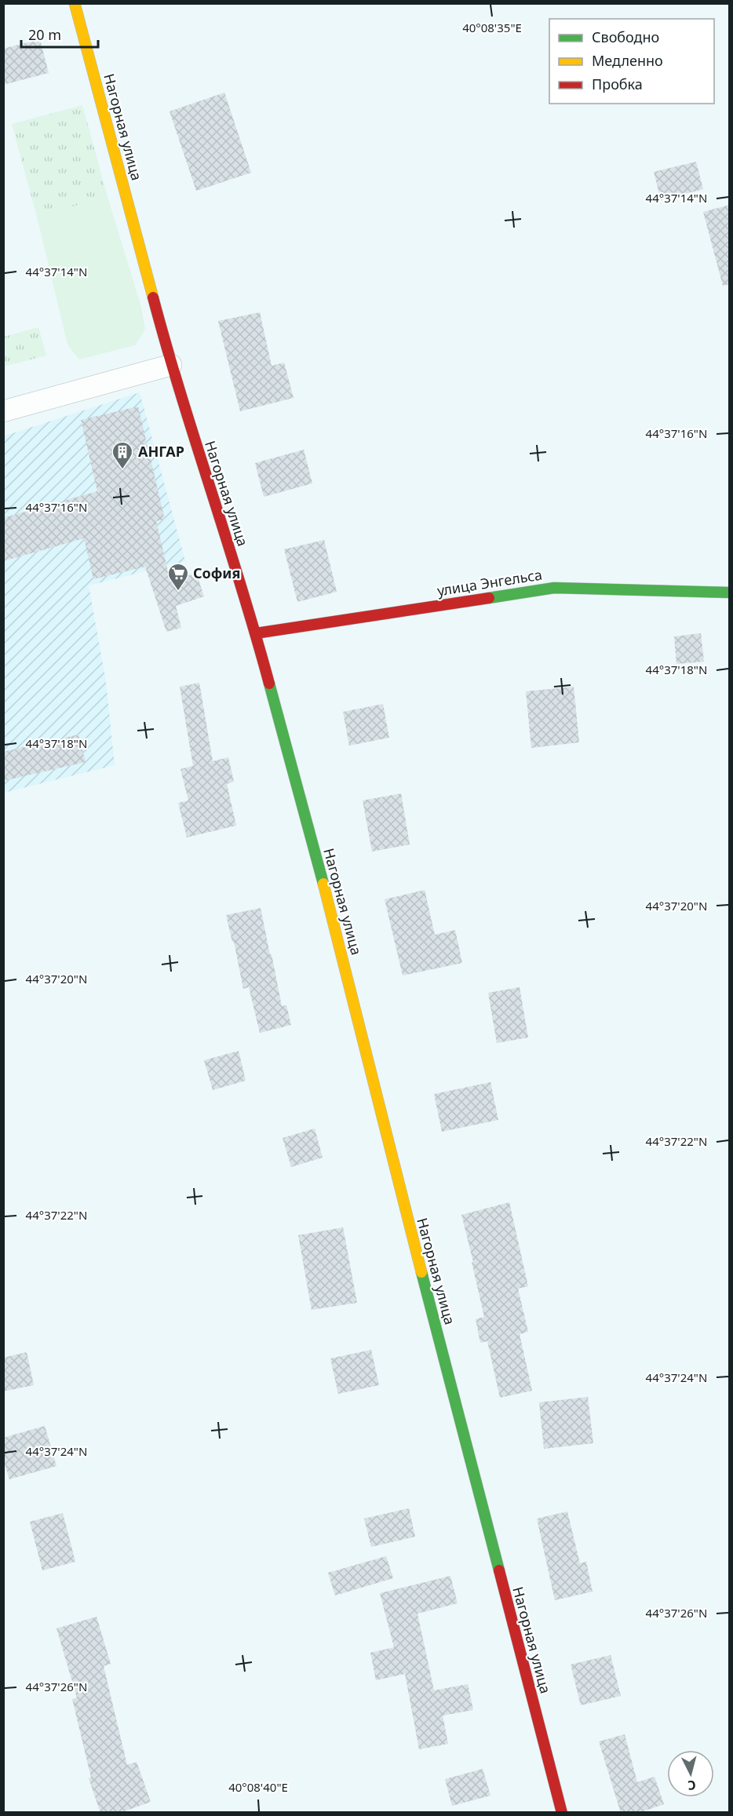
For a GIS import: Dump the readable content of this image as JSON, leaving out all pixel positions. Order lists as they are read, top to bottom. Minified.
{"streets":{"street":["Нагорная улица","улица Энгельса"]},"crossings":[["Нагорная улица","улица Энгельса"]],"places":{"building":["АНГАР"],"supermarket":["София"]},"legend":["Свободно","Медленно","Пробка"],"scale_bar":"20 m","north":"bottom","coordinates":["40°08'35\"E","44°37'14\"N","44°37'16\"N","44°37'18\"N","44°37'20\"N","44°37'22\"N","44°37'24\"N","44°37'26\"N","40°08'40\"E"]}
